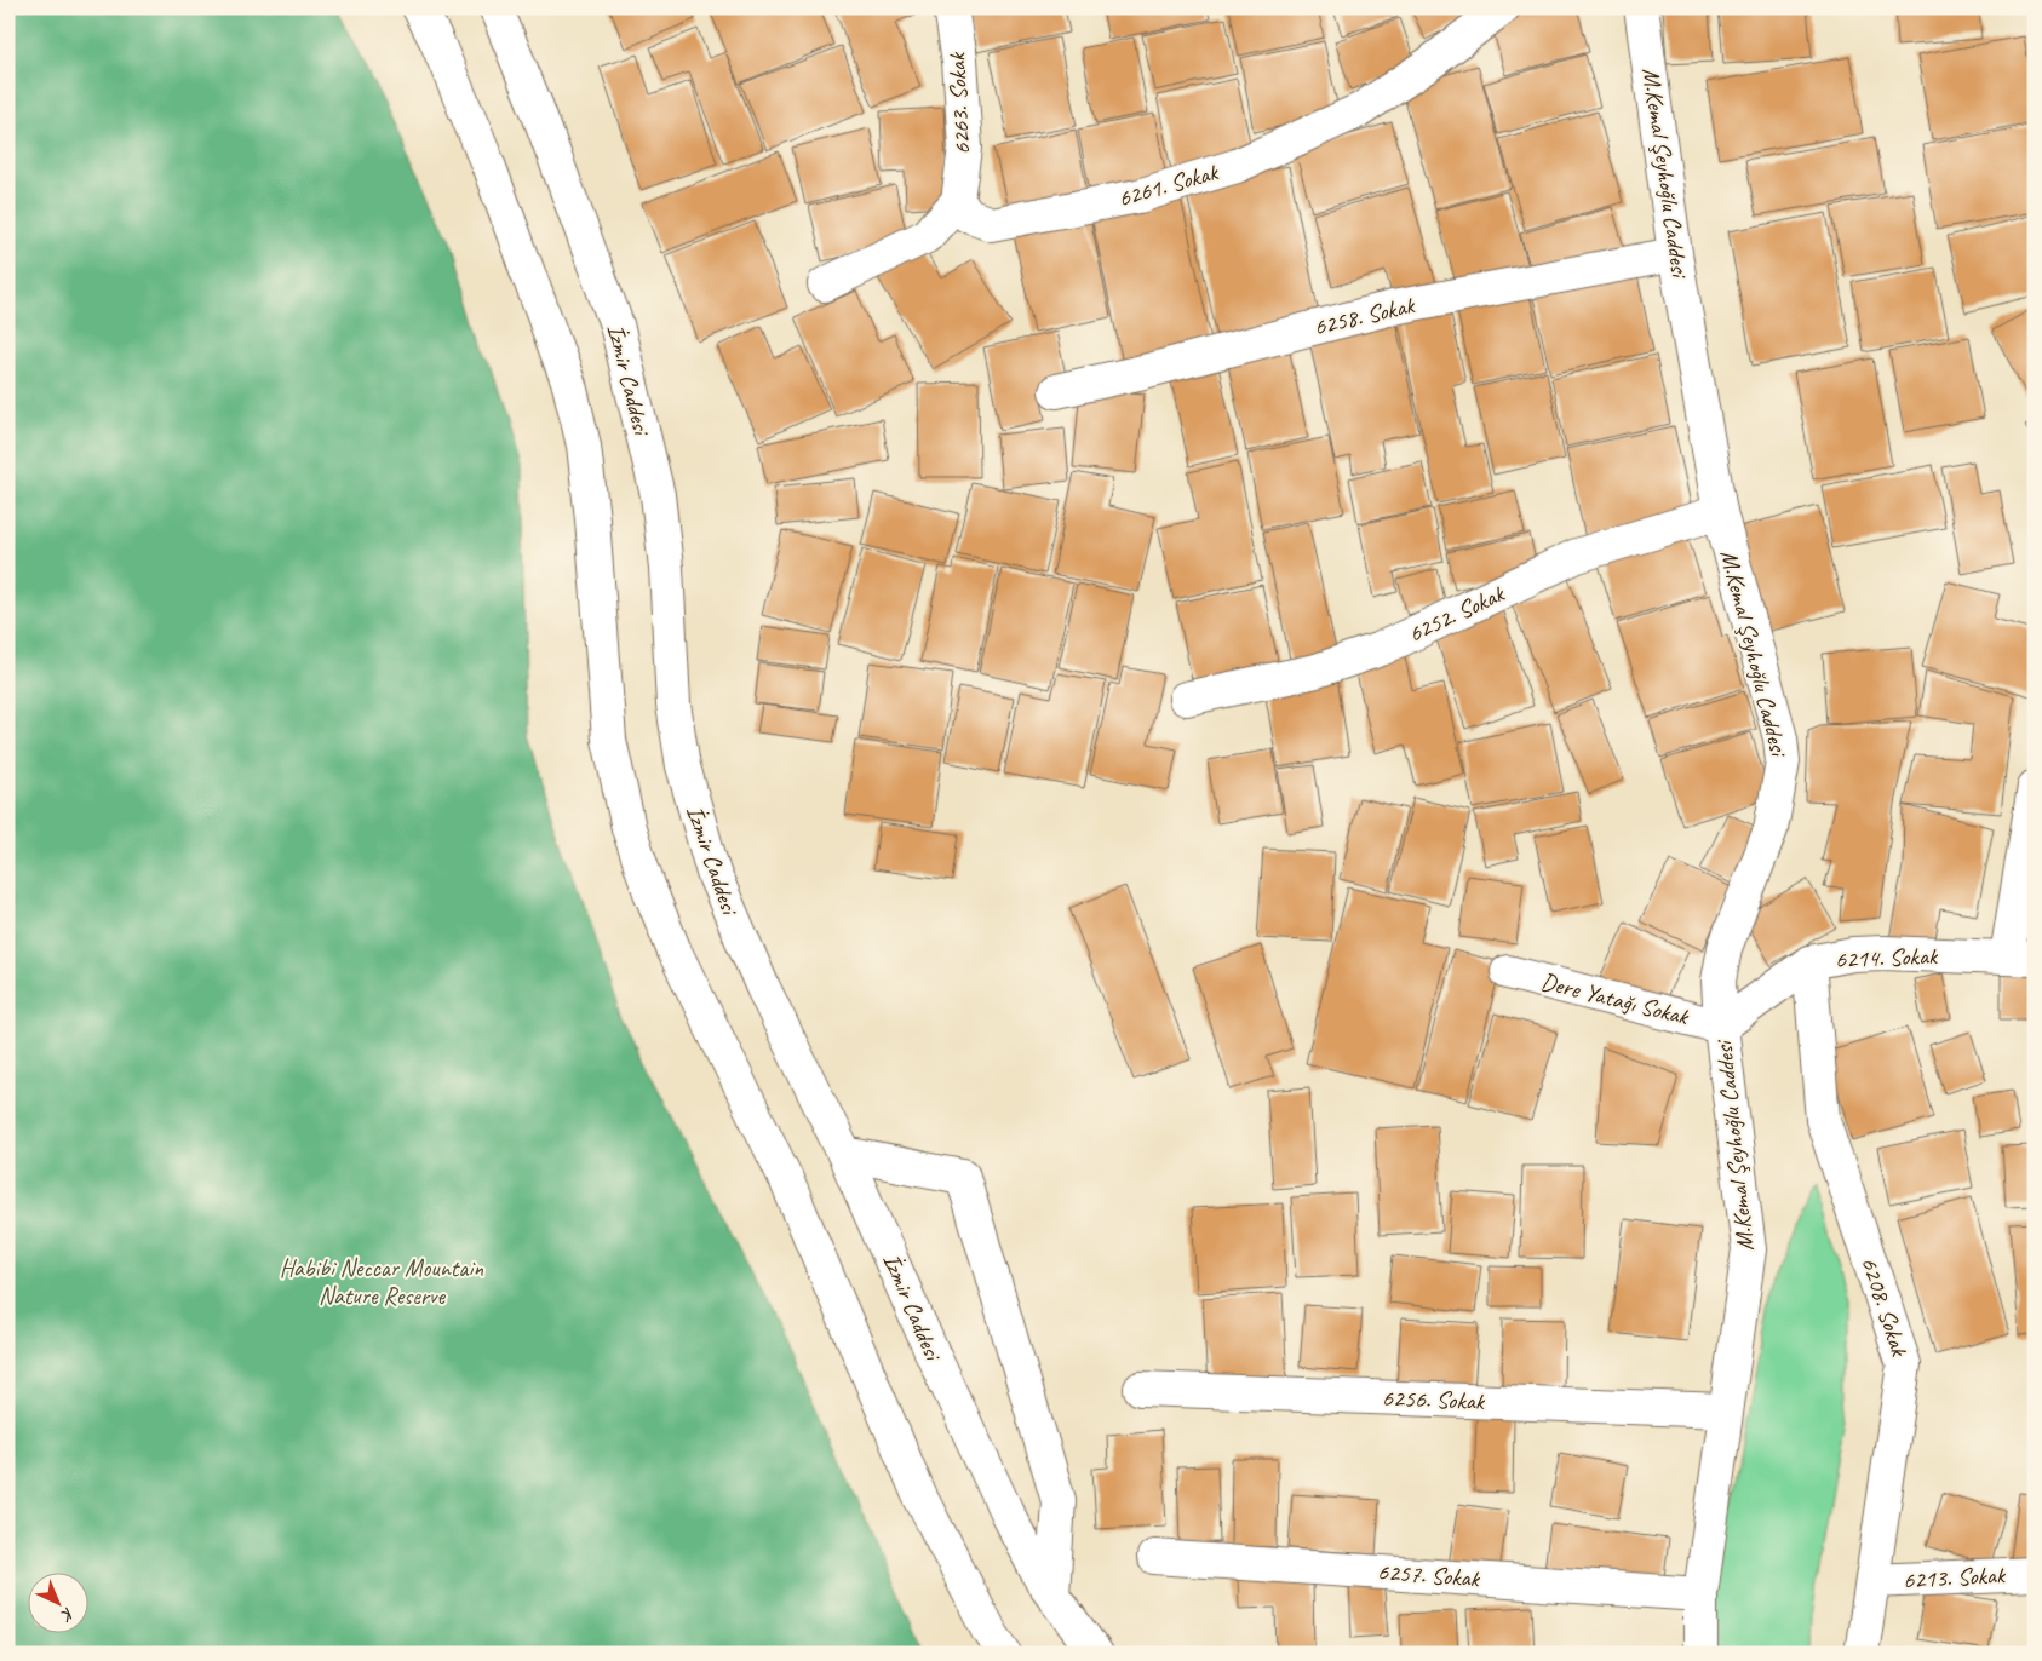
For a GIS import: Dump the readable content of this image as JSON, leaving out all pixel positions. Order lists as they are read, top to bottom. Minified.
{"streets":{"street":["6263. Sokak","M.Kemal Şeyhoğlu Caddesi","6261. Sokak","6258. Sokak","İzmir Caddesi","6252. Sokak","6214. Sokak","Dere Yatağı Sokak","6208. Sokak","6256. Sokak","6257. Sokak","6213. Sokak"]},"crossings":[["6263. Sokak","6261. Sokak"],["M.Kemal Şeyhoğlu Caddesi","6258. Sokak"],["M.Kemal Şeyhoğlu Caddesi","6252. Sokak"],["M.Kemal Şeyhoğlu Caddesi","6214. Sokak"],["M.Kemal Şeyhoğlu Caddesi","Dere Yatağı Sokak"],["M.Kemal Şeyhoğlu Caddesi","6256. Sokak"],["M.Kemal Şeyhoğlu Caddesi","6257. Sokak"],["6214. Sokak","Dere Yatağı Sokak"],["6214. Sokak","6208. Sokak"],["6208. Sokak","6213. Sokak"]],"parks":["Habibi Neccar Mountain Nature Reserve"],"north":"bottom right"}
